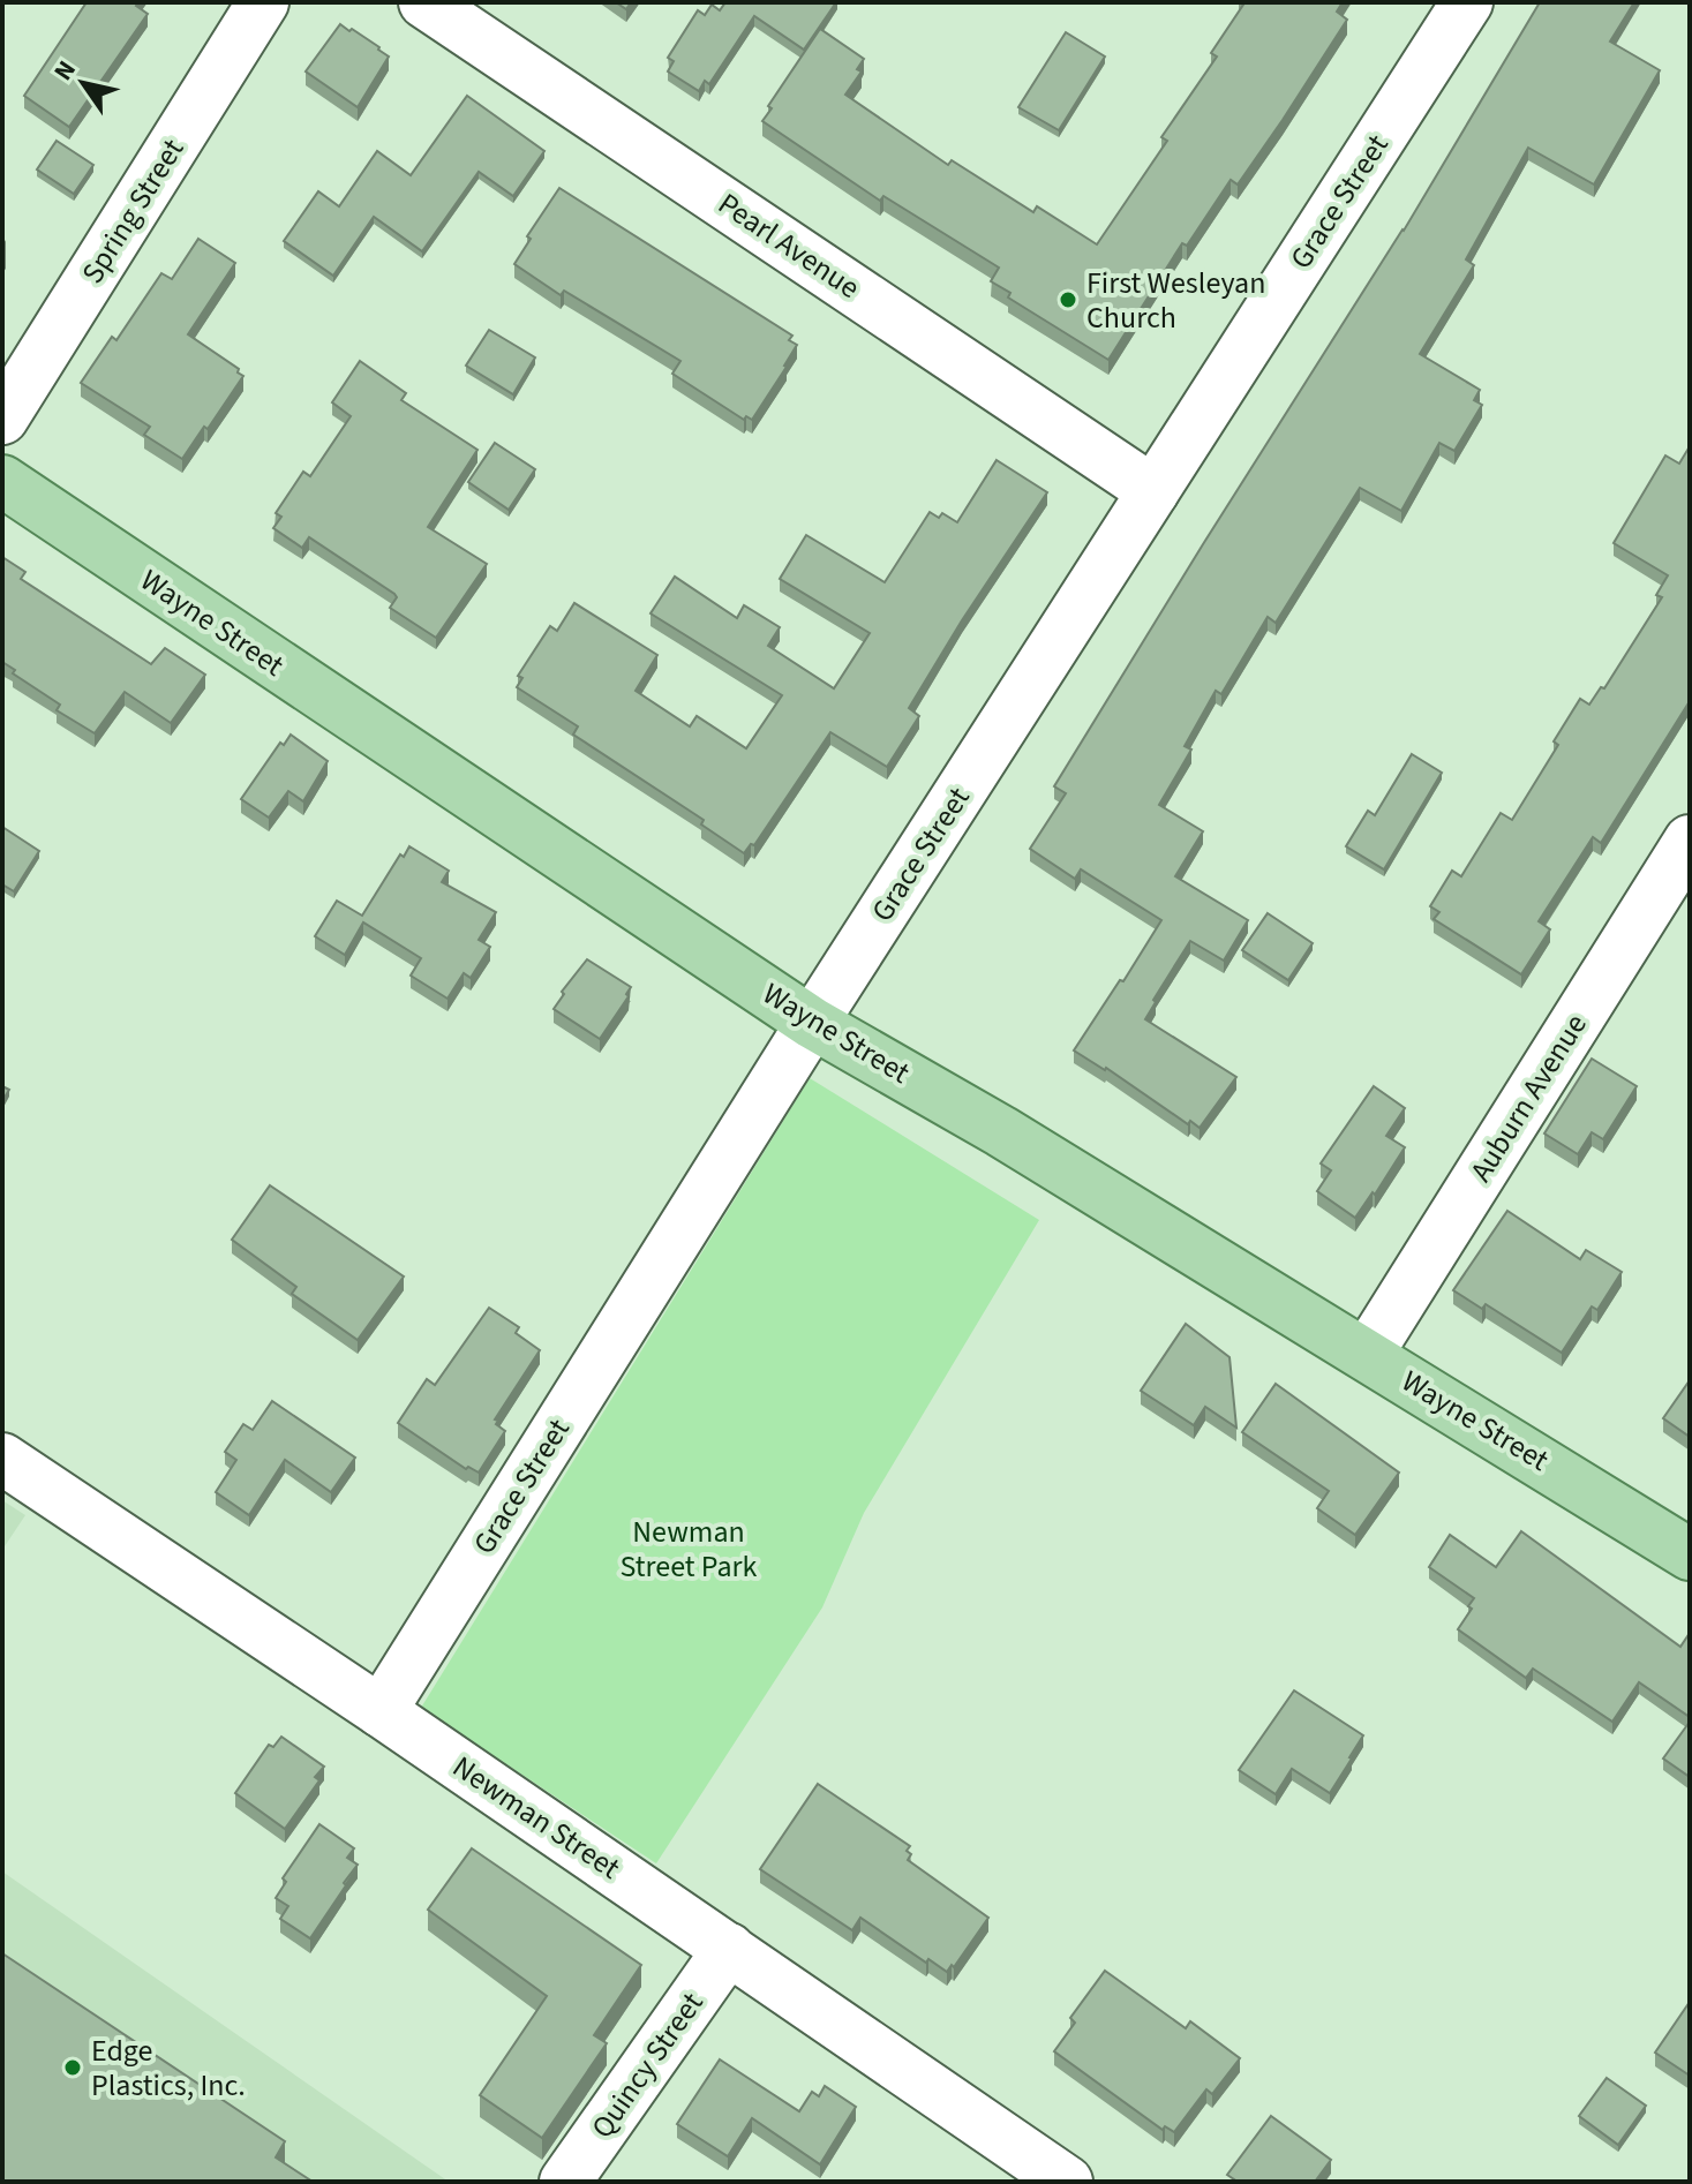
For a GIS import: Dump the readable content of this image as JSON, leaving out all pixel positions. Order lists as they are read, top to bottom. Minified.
{"streets":{"main road":["Wayne Street"],"street":["Grace Street","Spring Street","Pearl Avenue","Auburn Avenue","Newman Street","Quincy Street"]},"crossings":[["Grace Street","Pearl Avenue"],["Grace Street","Wayne Street"],["Grace Street","Newman Street"],["Wayne Street","Auburn Avenue"],["Newman Street","Quincy Street"]],"parks":["Newman Street Park"],"places":["First Wesleyan Church","Edge Plastics, Inc."],"north":"top left"}
